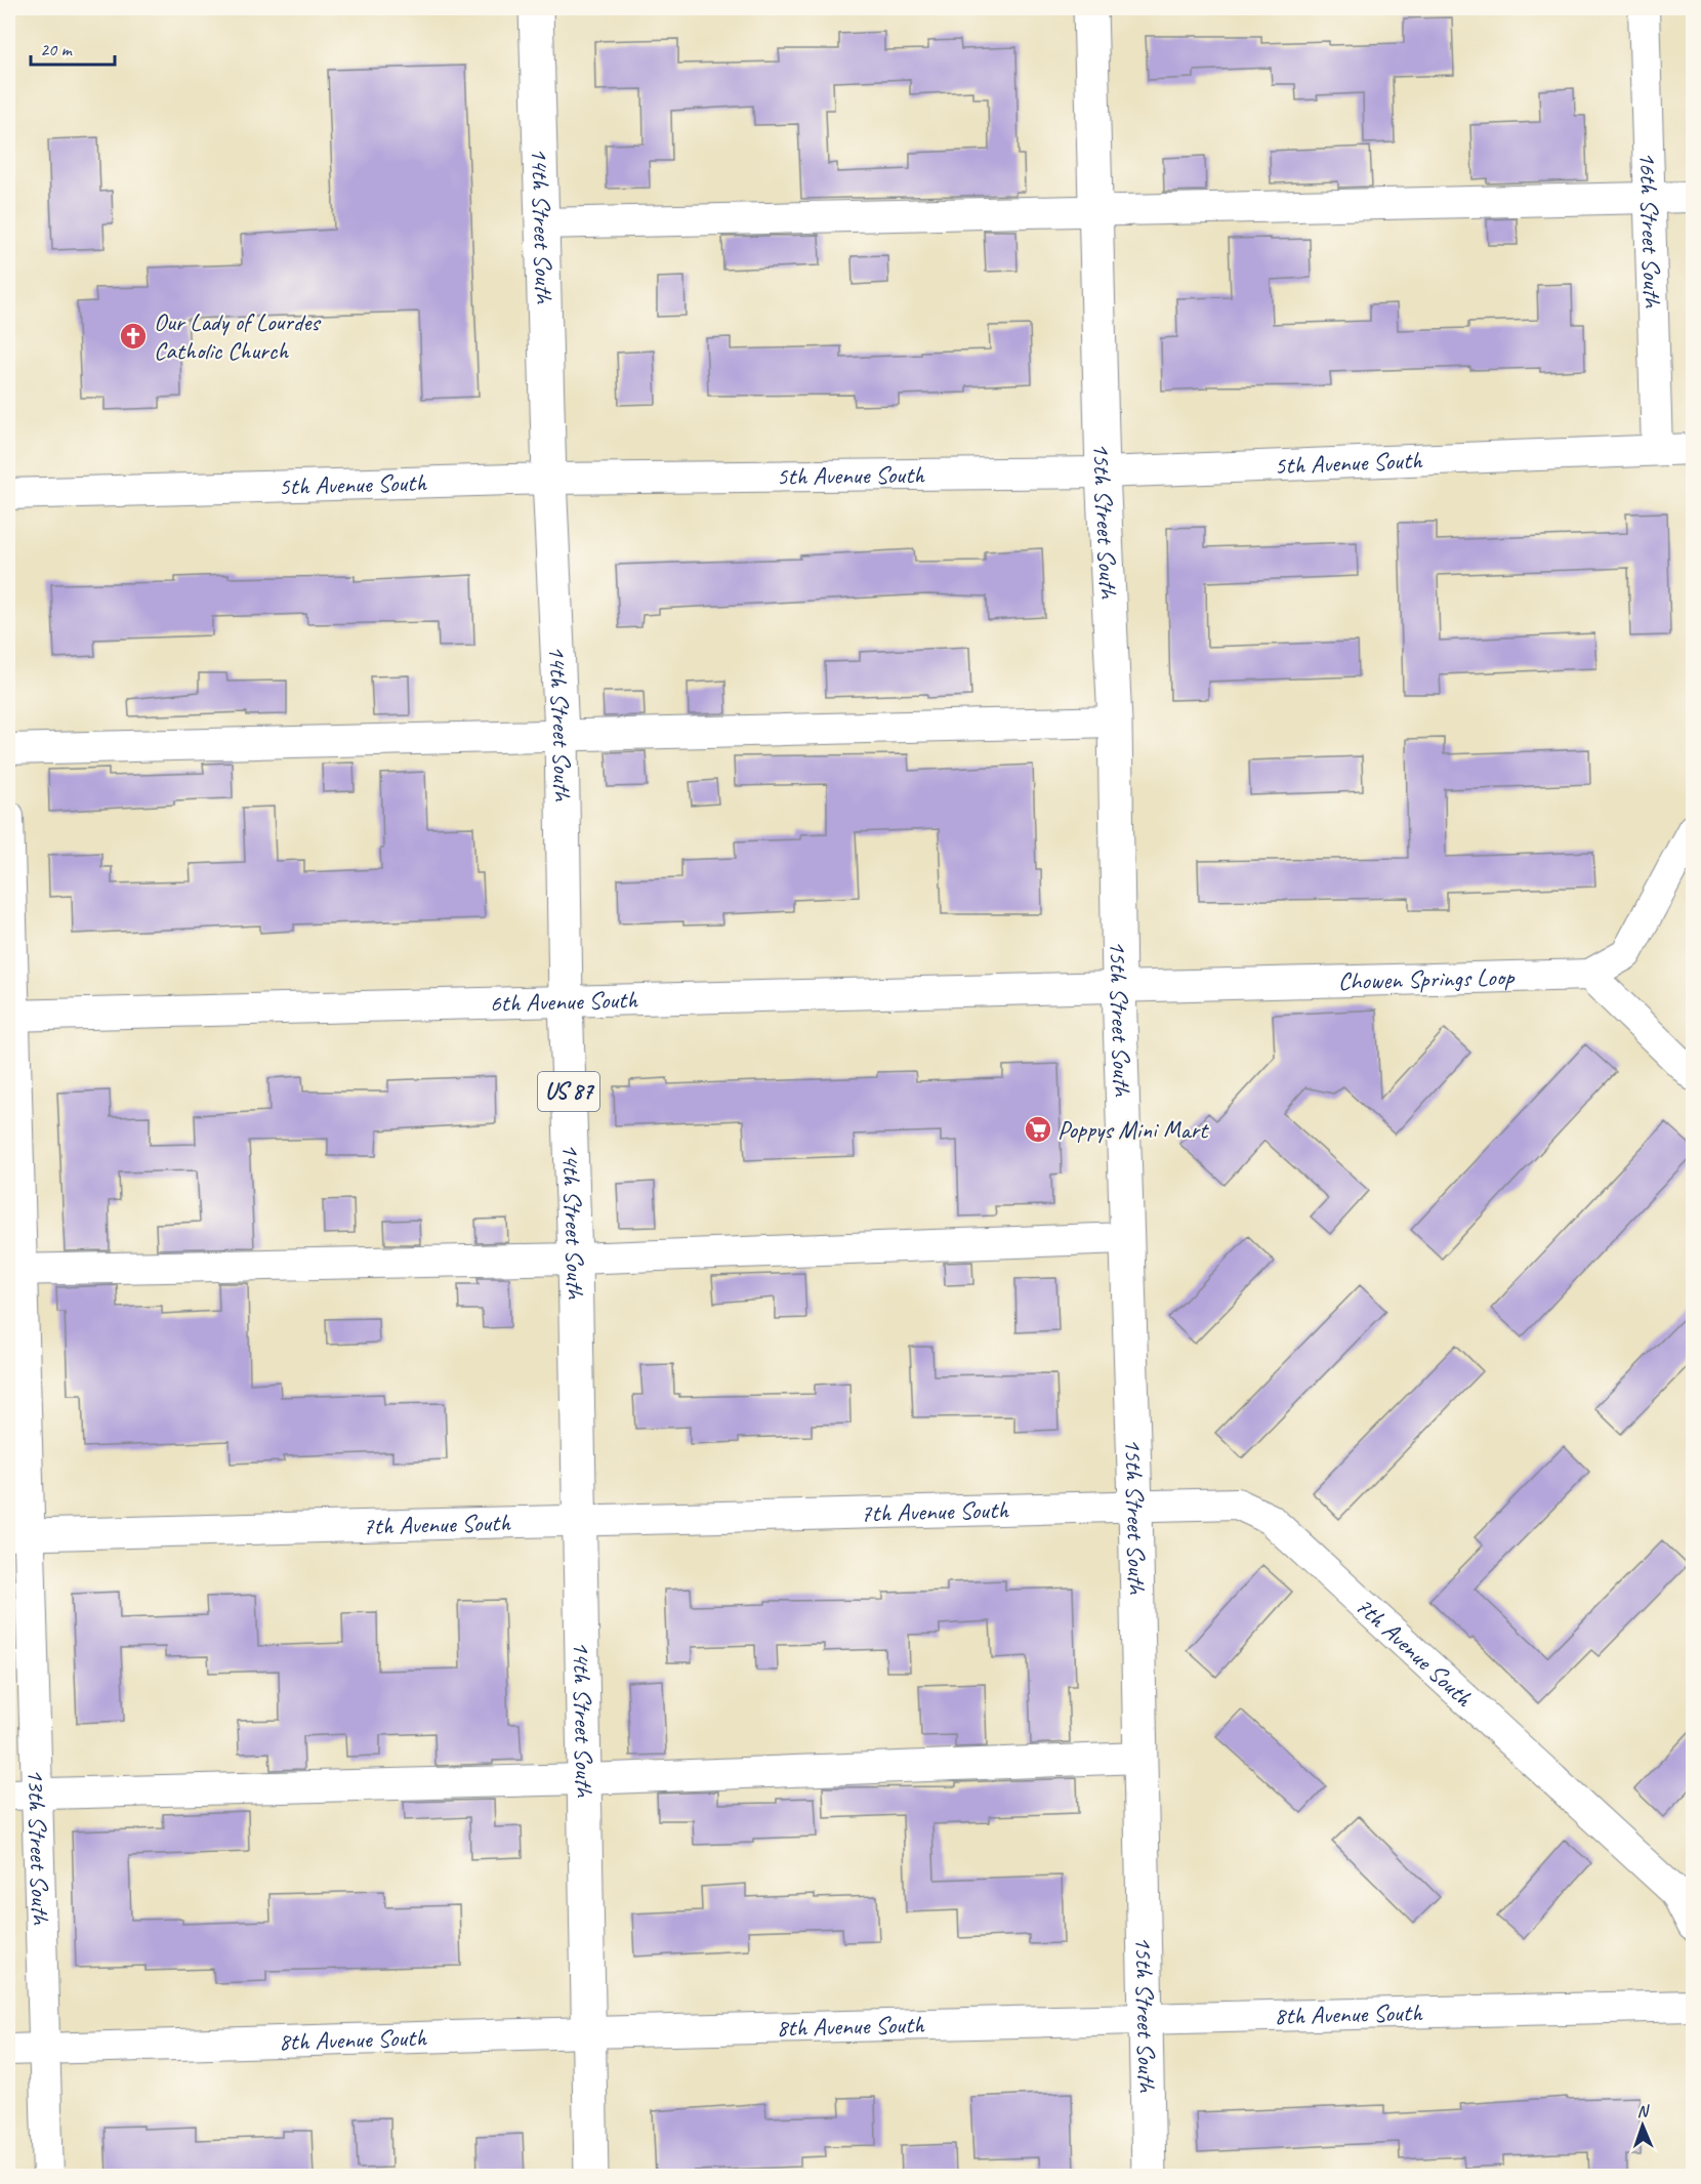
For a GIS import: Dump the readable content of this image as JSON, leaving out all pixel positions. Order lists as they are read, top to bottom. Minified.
{"streets":{"main road":["14th Street South","15th Street South","US 87"],"street":["16th Street South","5th Avenue South","Chowen Springs Loop","6th Avenue South","7th Avenue South","13th Street South","8th Avenue South"]},"crossings":[["14th Street South","5th Avenue South"],["14th Street South","6th Avenue South"],["14th Street South","7th Avenue South"],["14th Street South","8th Avenue South"],["16th Street South","5th Avenue South"],["5th Avenue South","15th Street South"],["15th Street South","Chowen Springs Loop"],["15th Street South","6th Avenue South"],["15th Street South","7th Avenue South"],["15th Street South","8th Avenue South"],["Chowen Springs Loop","6th Avenue South"],["6th Avenue South","13th Street South"],["7th Avenue South","13th Street South"],["13th Street South","8th Avenue South"]],"places":{"church":["Our Lady of Lourdes Catholic Church"],"supermarket":["Poppys Mini Mart"]},"scale_bar":"20 m","north":"top"}
